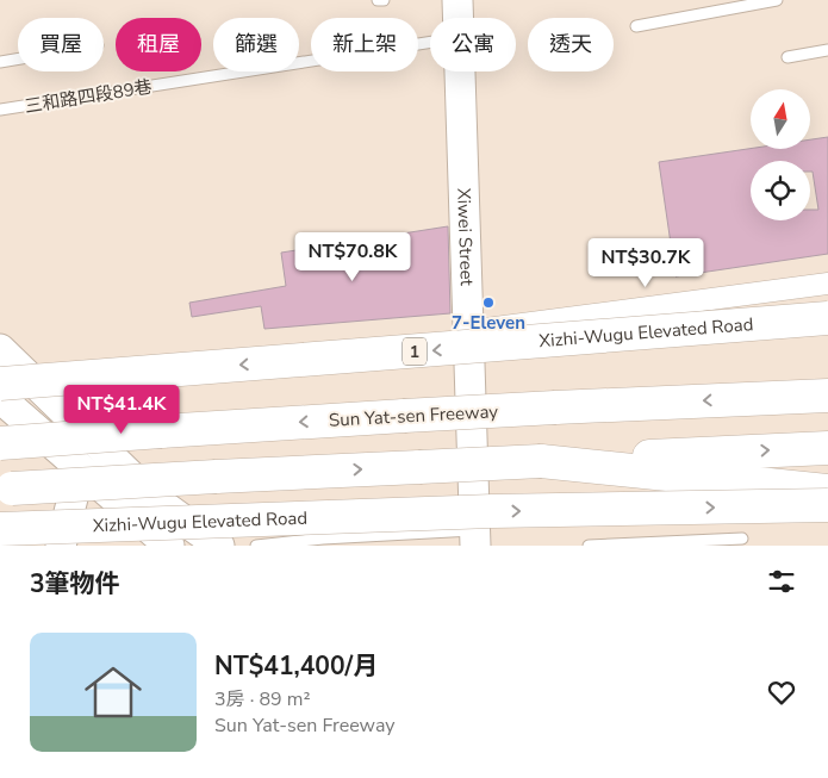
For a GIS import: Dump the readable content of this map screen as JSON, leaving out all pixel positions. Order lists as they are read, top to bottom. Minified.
{"streets":{"highway":["Xizhi-Wugu Elevated Road","1","Sun Yat-sen Freeway"],"main road":["Xiwei Street"],"lane":["三和路四段89巷"]},"places":["7-Eleven"],"north":"top","page":{"chip":["買屋","租屋","篩選","新上架","公寓","透天"],"price":["NT$70.8K","NT$30.7K","NT$41.4K"],"heading":"3筆物件","list":[{"name":"NT$41,400/月","note":"3房 · 89 m² · Sun Yat-sen Freeway"}]}}
